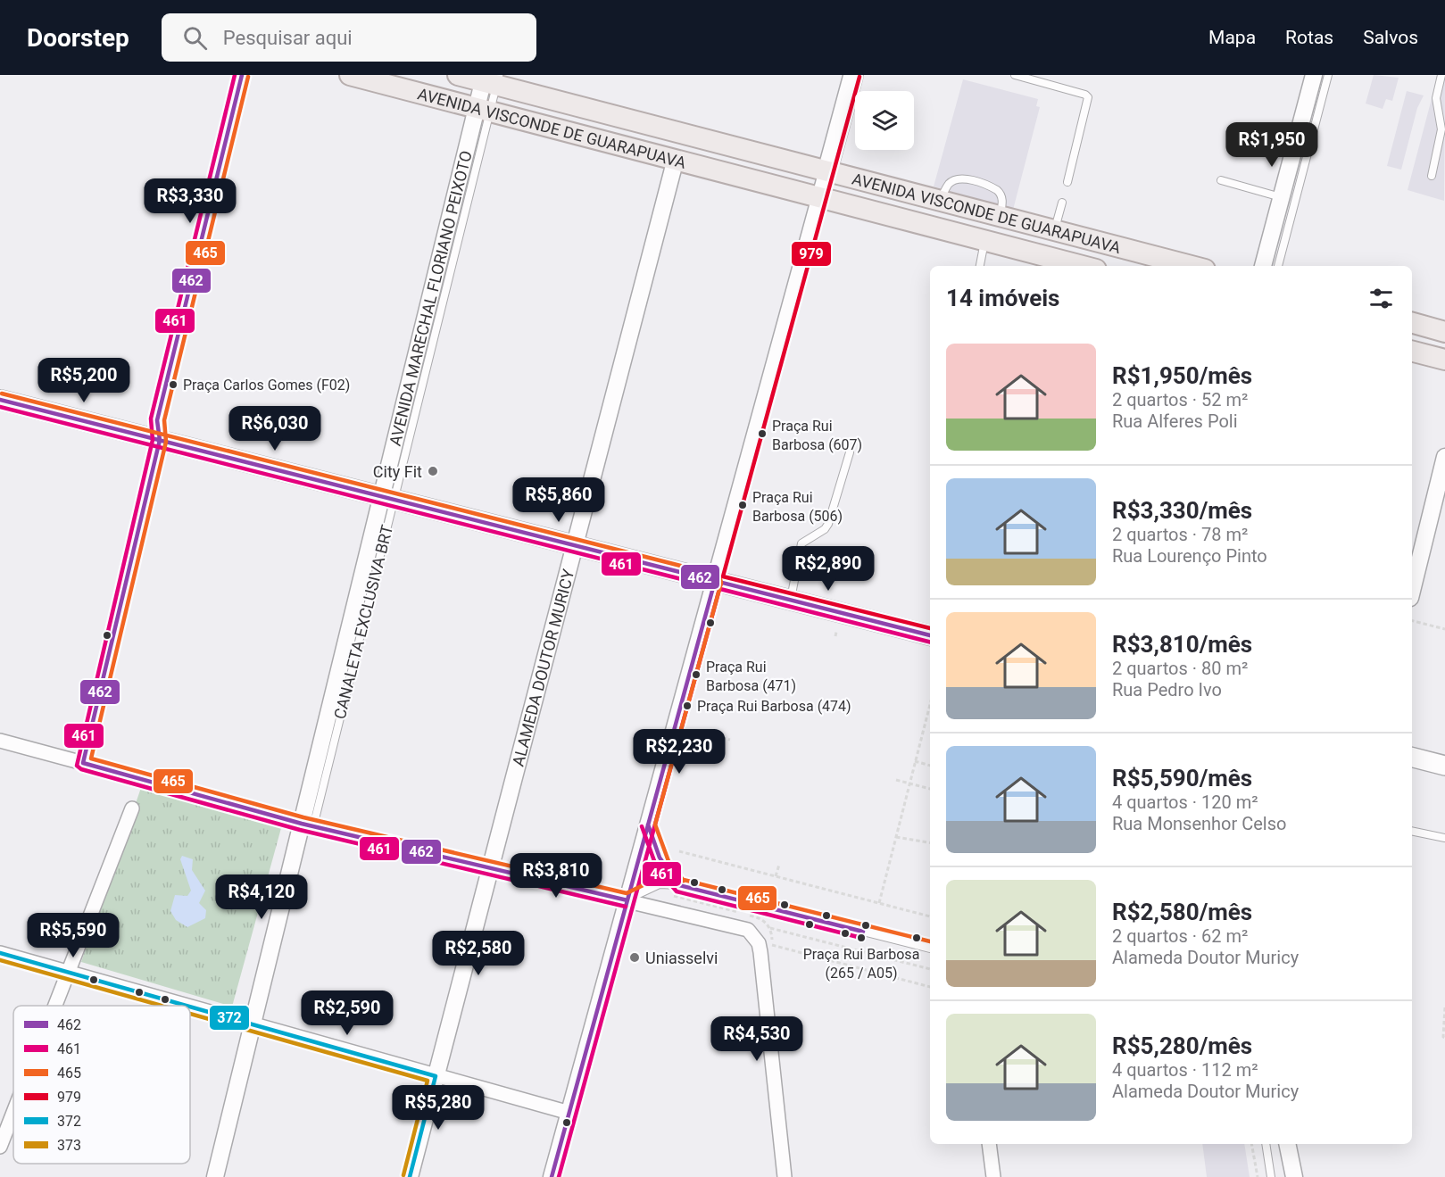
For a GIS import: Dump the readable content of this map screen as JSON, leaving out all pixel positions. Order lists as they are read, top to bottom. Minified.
{"streets":{"main road":["AVENIDA VISCONDE DE GUARAPUAVA"],"street":["AVENIDA MARECHAL FLORIANO PEIXOTO","ALAMEDA DOUTOR MURICY"]},"crossings":[["AVENIDA VISCONDE DE GUARAPUAVA","AVENIDA MARECHAL FLORIANO PEIXOTO"],["AVENIDA VISCONDE DE GUARAPUAVA","ALAMEDA DOUTOR MURICY"]],"places":["Praça Carlos Gomes (F02)","Praça Rui Barbosa (607)","City Fit","Praça Rui Barbosa (506)","Praça Rui Barbosa (471)","Praça Rui Barbosa (474)","Praça Rui Barbosa (265 / A05)","Uniasselvi"],"lines":["transit line 462","transit line 461","transit line 465","transit line 979","transit line 372","transit line 373"],"legend":["462","461","465","979","372","373"],"page":{"header":"Doorstep","search":"Pesquisar aqui","nav":["Mapa","Rotas","Salvos"],"price":["R$1,950","R$3,330","R$5,200","R$6,030","R$5,860","R$2,890","R$2,230","R$3,810","R$4,120","R$5,590","R$2,580","R$2,590","R$4,530","R$5,280"],"heading":"14 imóveis","list":[{"name":"R$1,950/mês","note":"2 quartos · 52 m² · Rua Alferes Poli"},{"name":"R$3,330/mês","note":"2 quartos · 78 m² · Rua Lourenço Pinto"},{"name":"R$3,810/mês","note":"2 quartos · 80 m² · Rua Pedro Ivo"},{"name":"R$5,590/mês","note":"4 quartos · 120 m² · Rua Monsenhor Celso"},{"name":"R$2,580/mês","note":"2 quartos · 62 m² · Alameda Doutor Muricy"},{"name":"R$5,280/mês","note":"4 quartos · 112 m² · Alameda Doutor Muricy"}]}}
